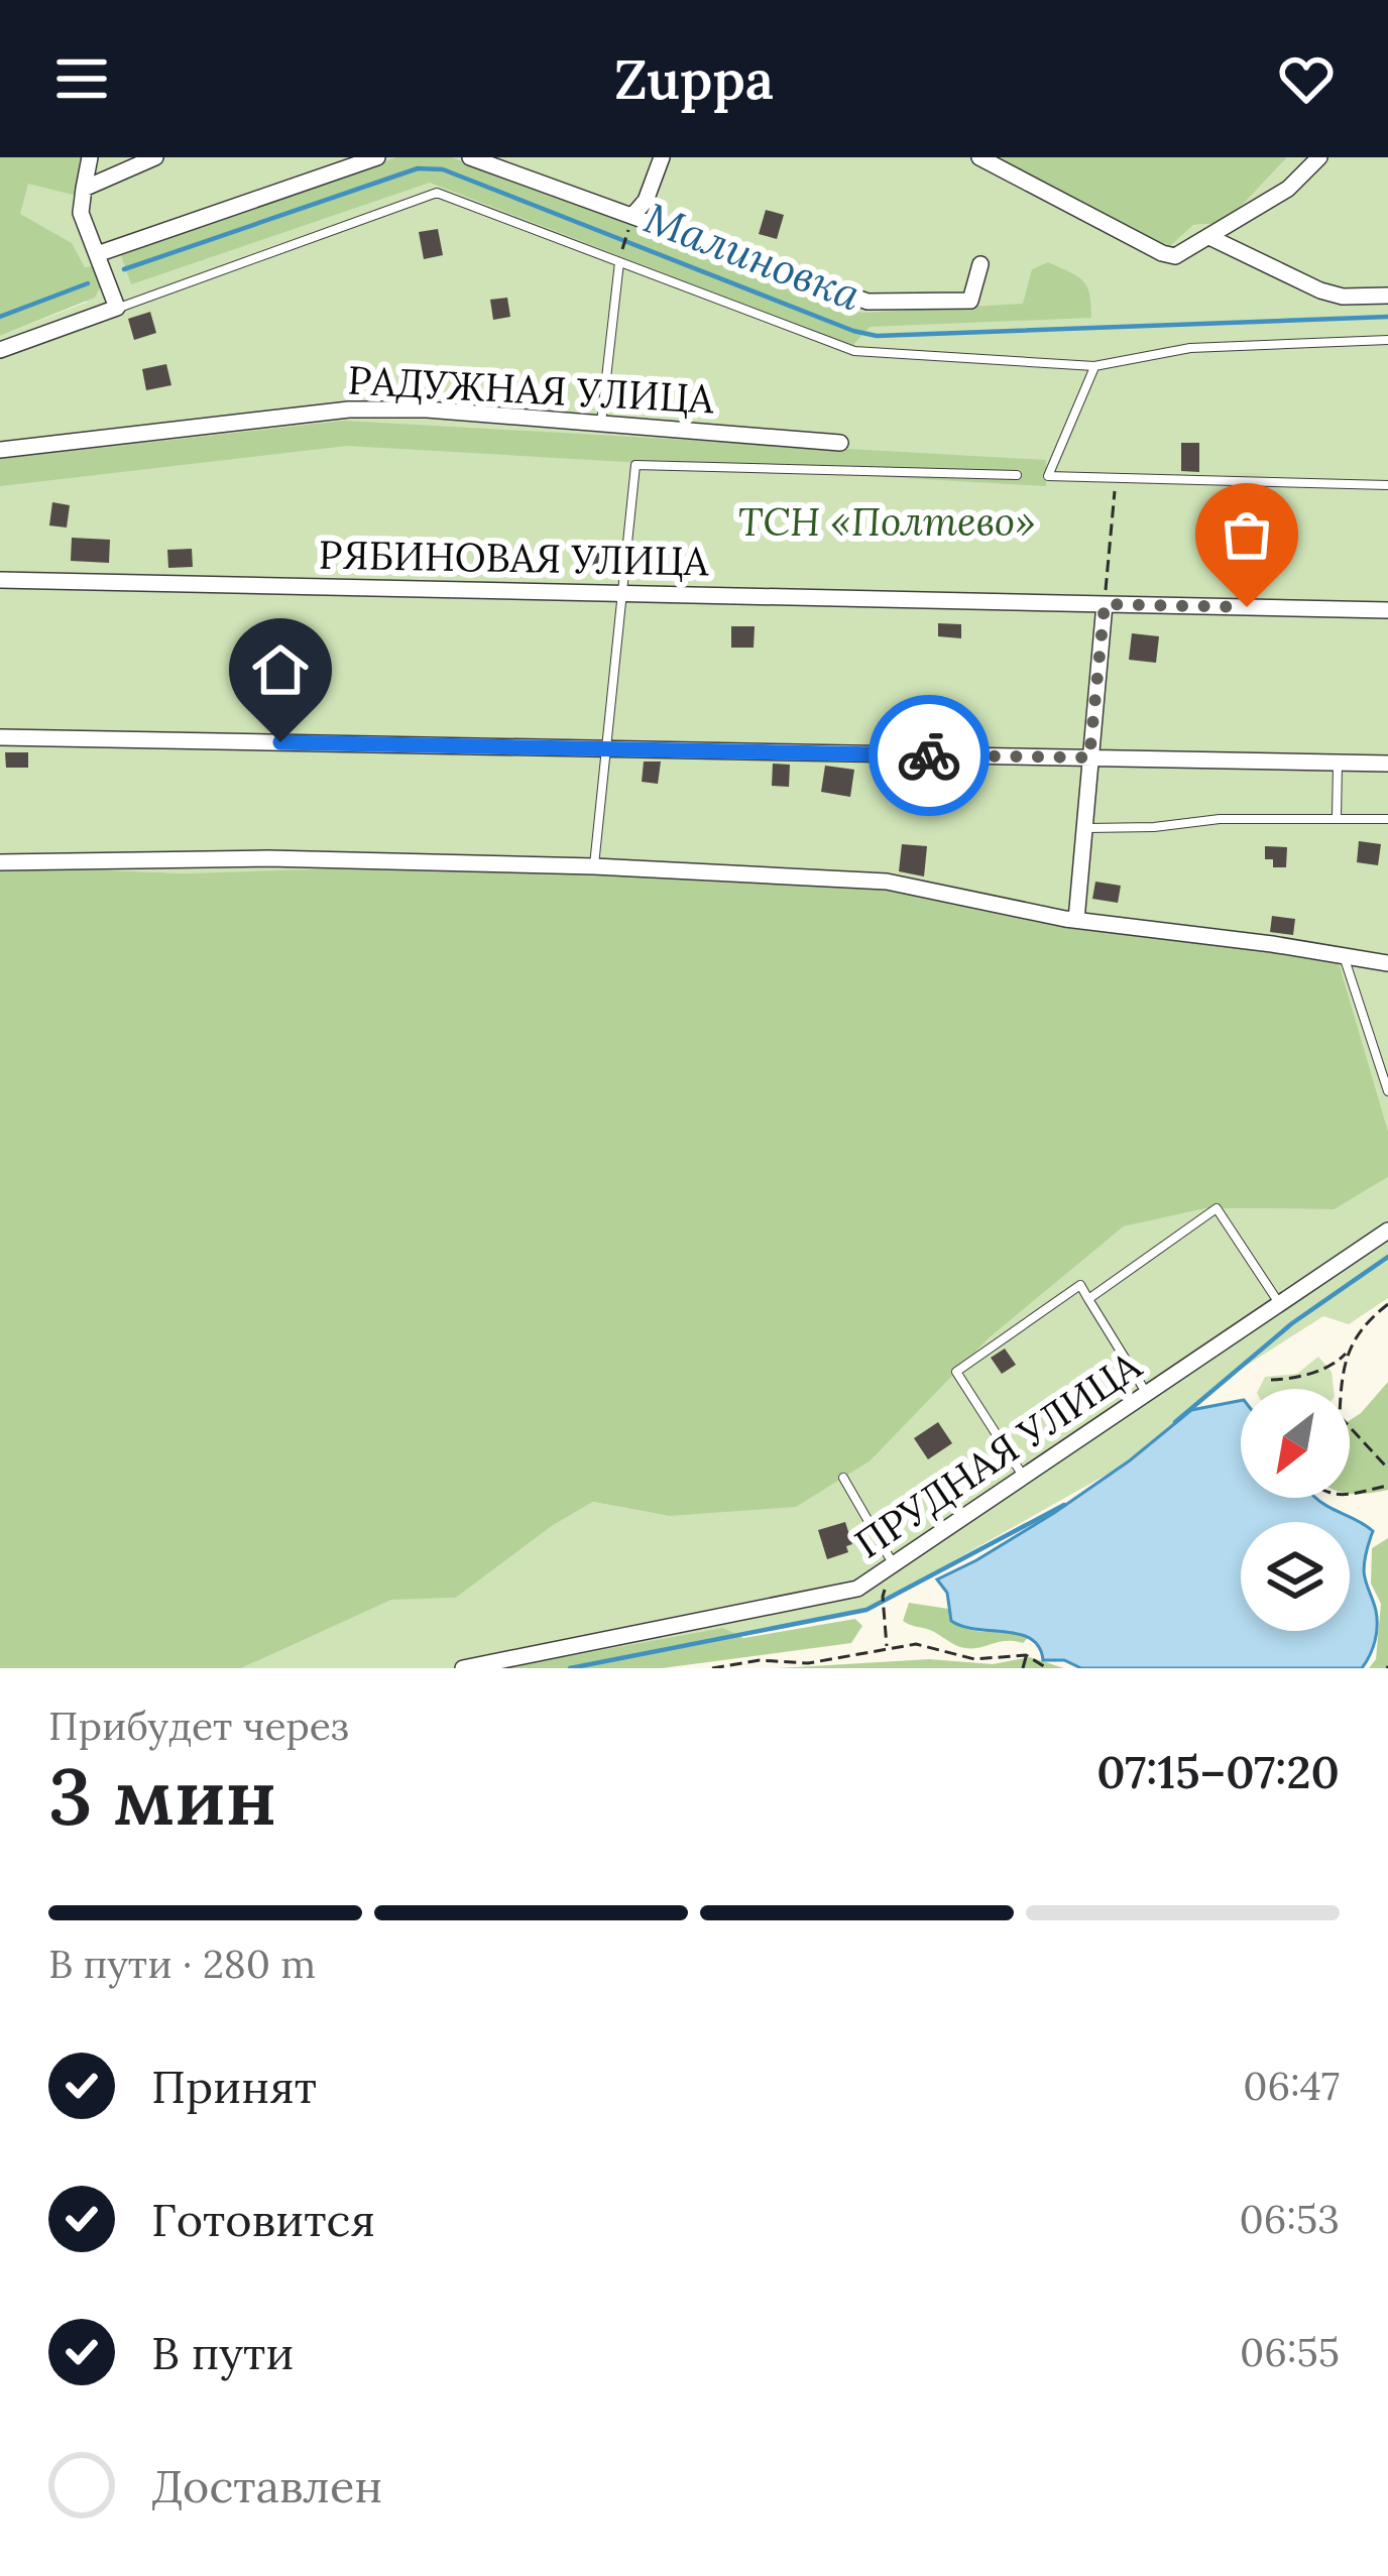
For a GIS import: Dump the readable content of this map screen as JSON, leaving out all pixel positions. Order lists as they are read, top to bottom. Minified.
{"streets":{"street":["РАДУЖНАЯ УЛИЦА","РЯБИНОВАЯ УЛИЦА","ПРУДНАЯ УЛИЦА"]},"water":["Малиновка"],"parks":["ТСН «Полтево»"],"north":"bottom left","page":{"header":"Zuppa","heading":["3 мин","Прибудет через","07:15–07:20"],"bar":"В пути · 280 m","list":[["Принят","06:47"],["Готовится","06:53"],["В пути","06:55"],"Доставлен"]}}
